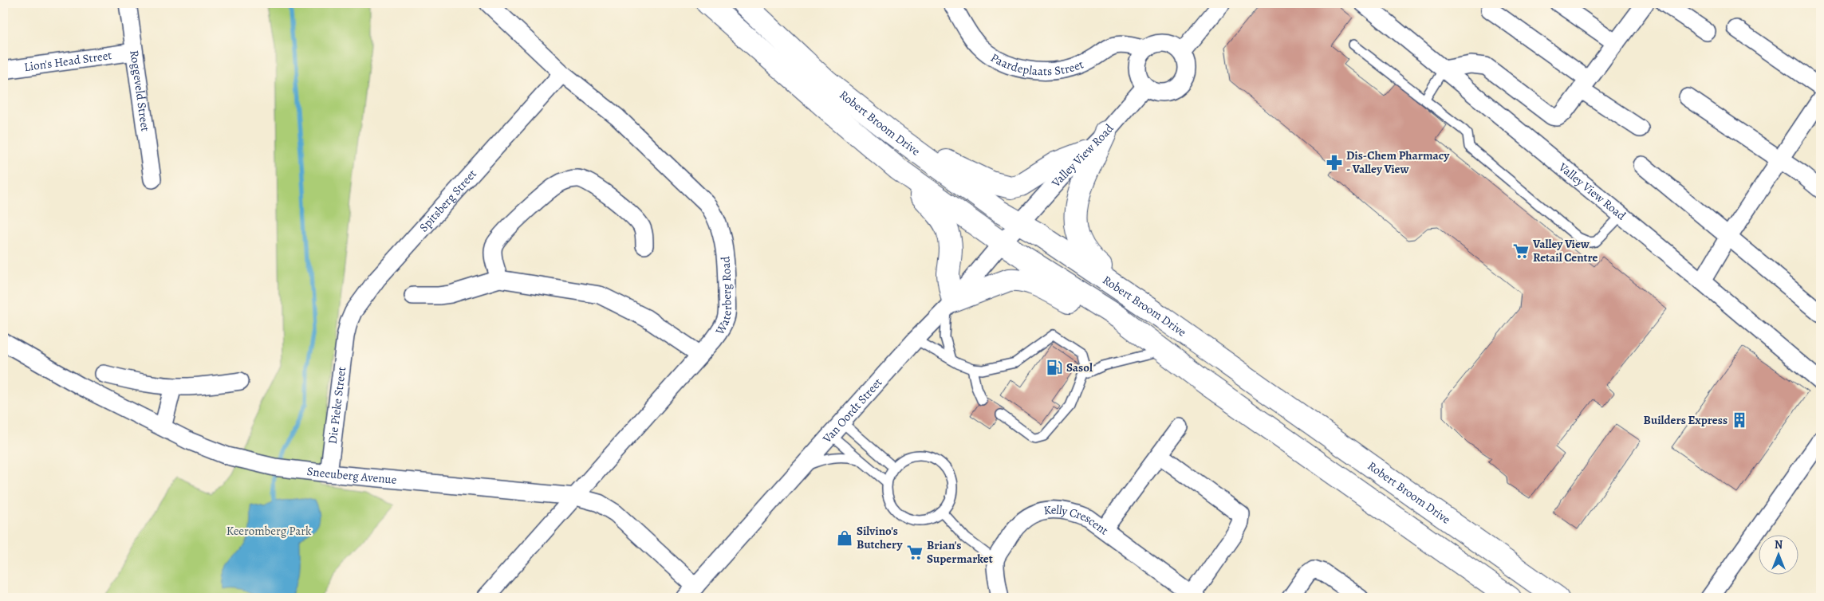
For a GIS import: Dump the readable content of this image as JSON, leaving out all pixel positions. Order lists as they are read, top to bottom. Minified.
{"streets":{"street":["Paardeplaats Street","Lion's Head Street","Roggeveld Street","Robert Broom Drive","Valley View Road","Spitsberg Street","Waterberg Road","Die Pieke Street","Van Oordt Street","Sneeuberg Avenue","Kelly Crescent"]},"crossings":[["Paardeplaats Street","Valley View Road"],["Lion's Head Street","Roggeveld Street"],["Robert Broom Drive","Valley View Road"],["Robert Broom Drive","Van Oordt Street"],["Valley View Road","Van Oordt Street"],["Spitsberg Street","Waterberg Road"],["Spitsberg Street","Die Pieke Street"],["Waterberg Road","Sneeuberg Avenue"],["Die Pieke Street","Sneeuberg Avenue"],["Van Oordt Street","Sneeuberg Avenue"]],"parks":["Keeromberg Park"],"places":{"pharmacy":["Dis-Chem Pharmacy - Valley View"],"supermarket":["Valley View Retail Centre","Brian's Supermarket"],"fuel station":["Sasol"],"building":["Builders Express"],"shop":["Silvino's Butchery"]},"north":"top"}
